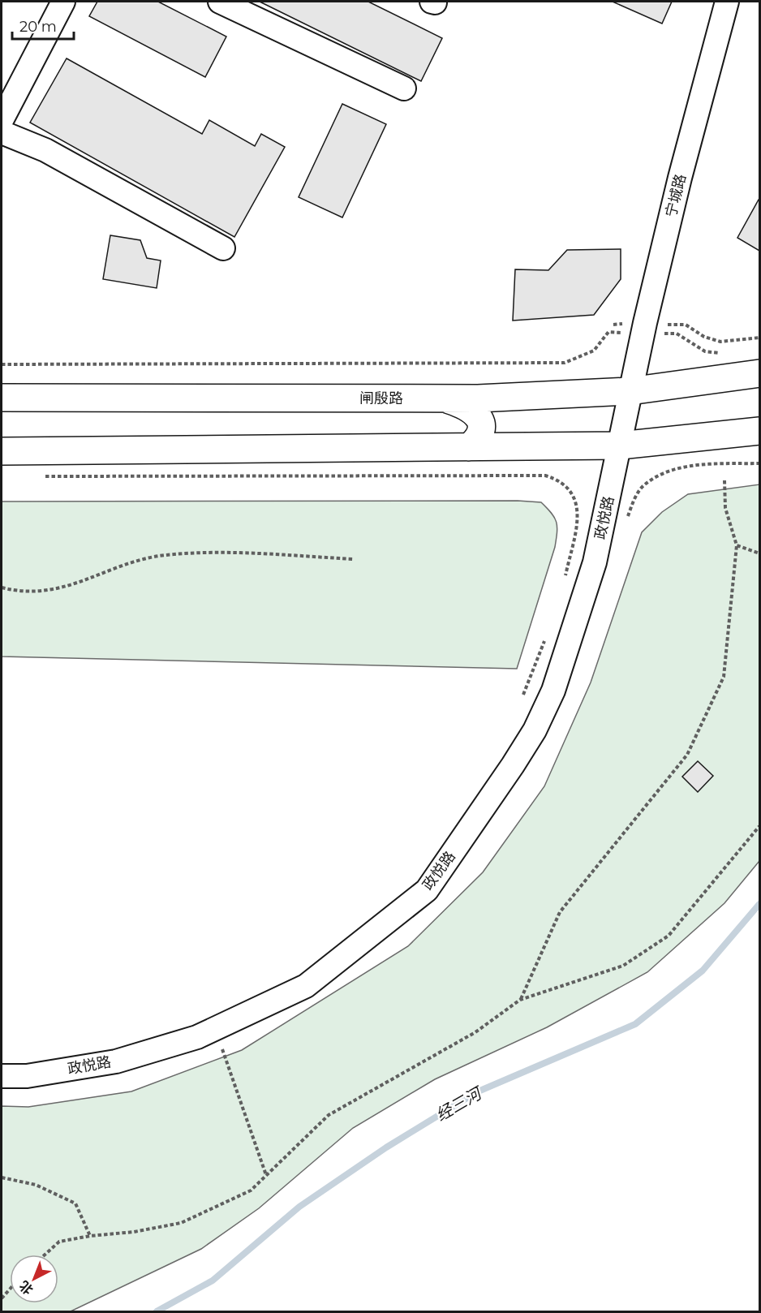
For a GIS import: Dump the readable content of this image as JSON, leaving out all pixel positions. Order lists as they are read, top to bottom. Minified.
{"streets":{"main road":["闸殷路"],"street":["宁城路","政悦路"]},"crossings":[["宁城路","闸殷路"],["宁城路","政悦路"],["闸殷路","政悦路"]],"water":["经三河"],"scale_bar":"20 m","north":"bottom left"}
